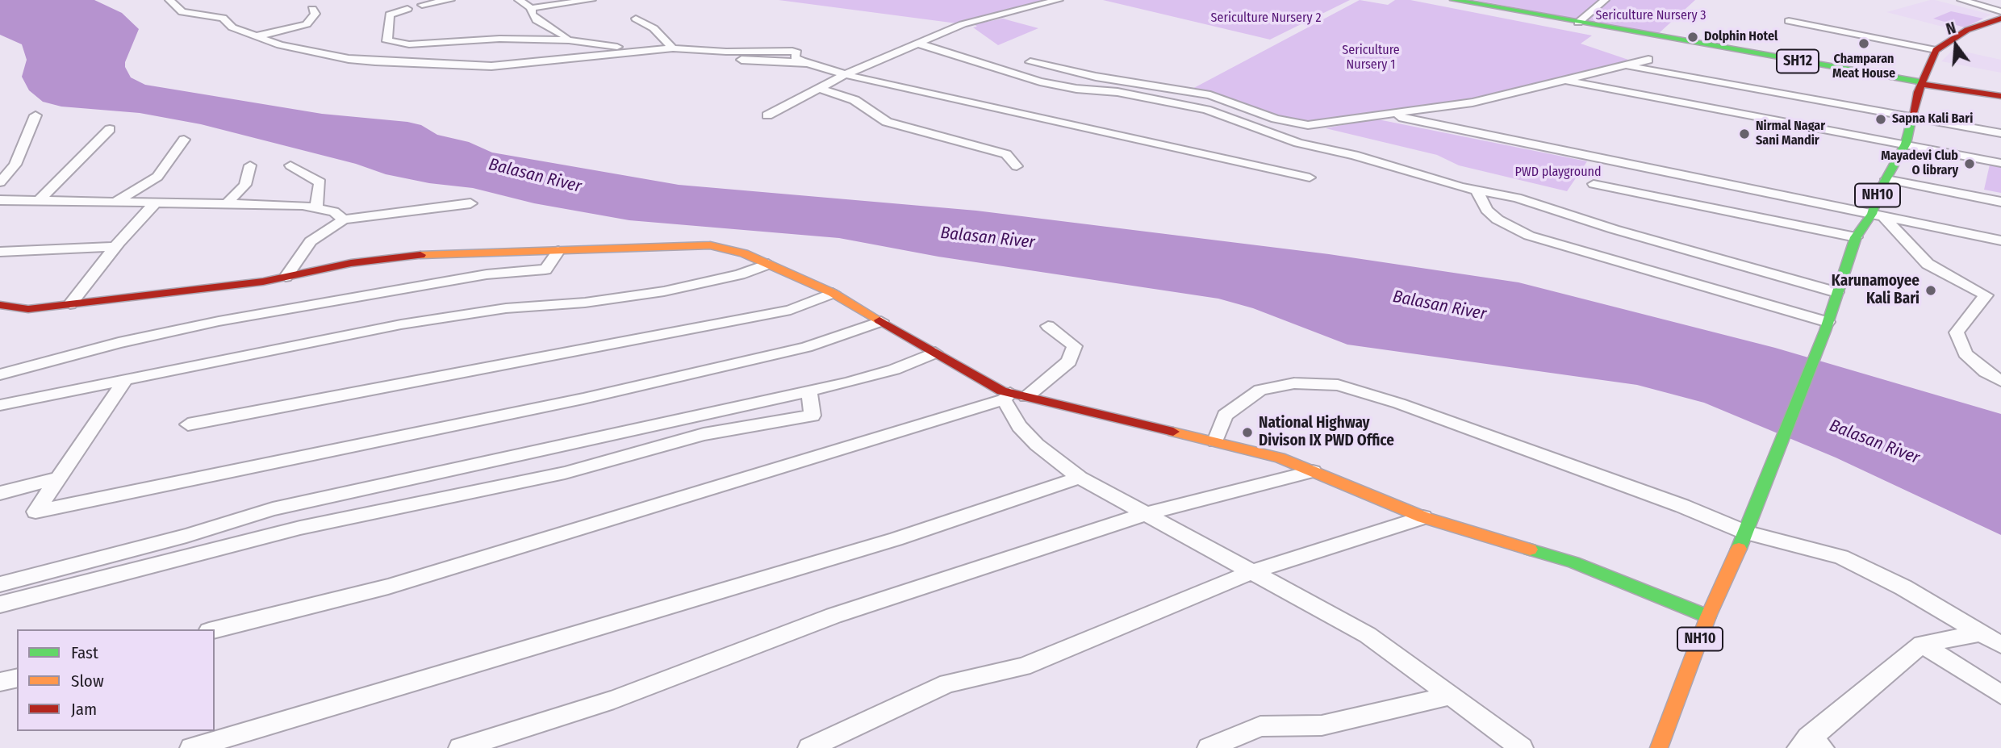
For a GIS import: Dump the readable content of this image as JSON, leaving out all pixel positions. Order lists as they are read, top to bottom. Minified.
{"streets":{"main road":["SH12","NH10"]},"crossings":[["SH12","NH10"]],"water":["Balasan River"],"parks":["Sericulture Nursery 3","Sericulture Nursery 2","Sericulture Nursery 1","PWD playground"],"places":["Dolphin Hotel","Champaran Meat House","Sapna Kali Bari","Nirmal Nagar Sani Mandir","Mayadevi Club O library","Karunamoyee Kali Bari","National Highway Divison IX PWD Office"],"legend":["Fast","Slow","Jam"],"north":"top"}
